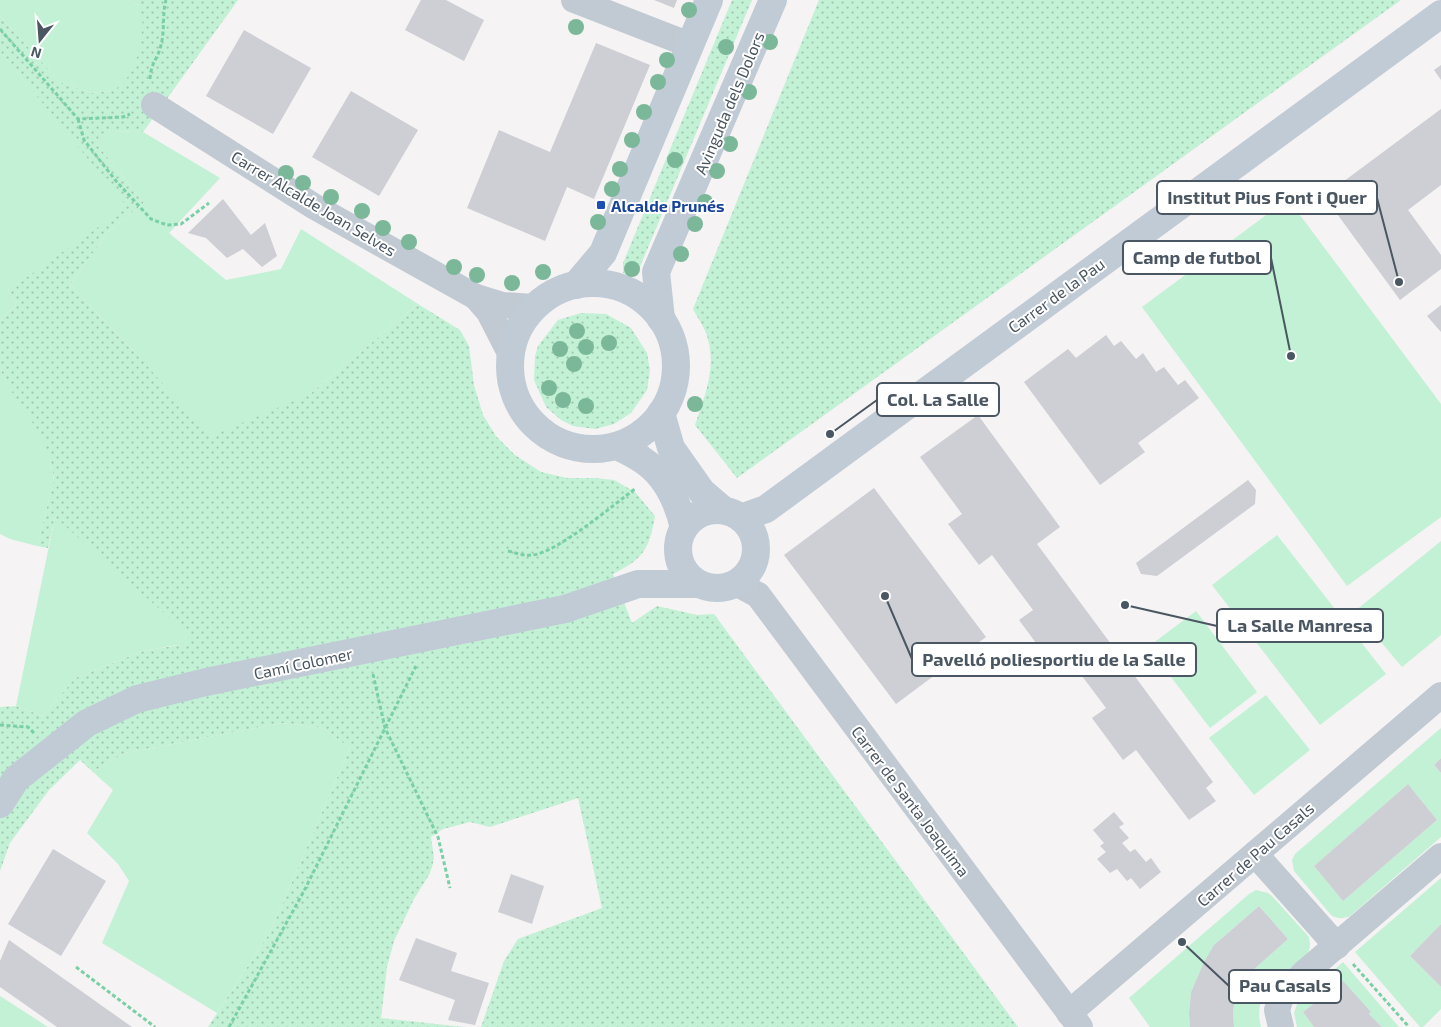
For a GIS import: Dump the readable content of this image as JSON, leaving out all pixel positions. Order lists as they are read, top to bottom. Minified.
{"streets":{"street":["Avinguda dels Dolors","Carrer Alcalde Joan Selves","Carrer de la Pau","Camí Colomer","Carrer de Santa Joaquima","Carrer de Pau Casals"]},"crossings":[["Avinguda dels Dolors","Carrer Alcalde Joan Selves"],["Carrer de la Pau","Camí Colomer"],["Carrer de la Pau","Carrer de Santa Joaquima"],["Camí Colomer","Carrer de Santa Joaquima"],["Carrer de Santa Joaquima","Carrer de Pau Casals"]],"places":{"transit":["Alcalde Prunés"],"other":["Institut Pius Font i Quer","Camp de futbol","Col. La Salle","Pavelló poliesportiu de la Salle","La Salle Manresa","Pau Casals"]},"north":"bottom"}
